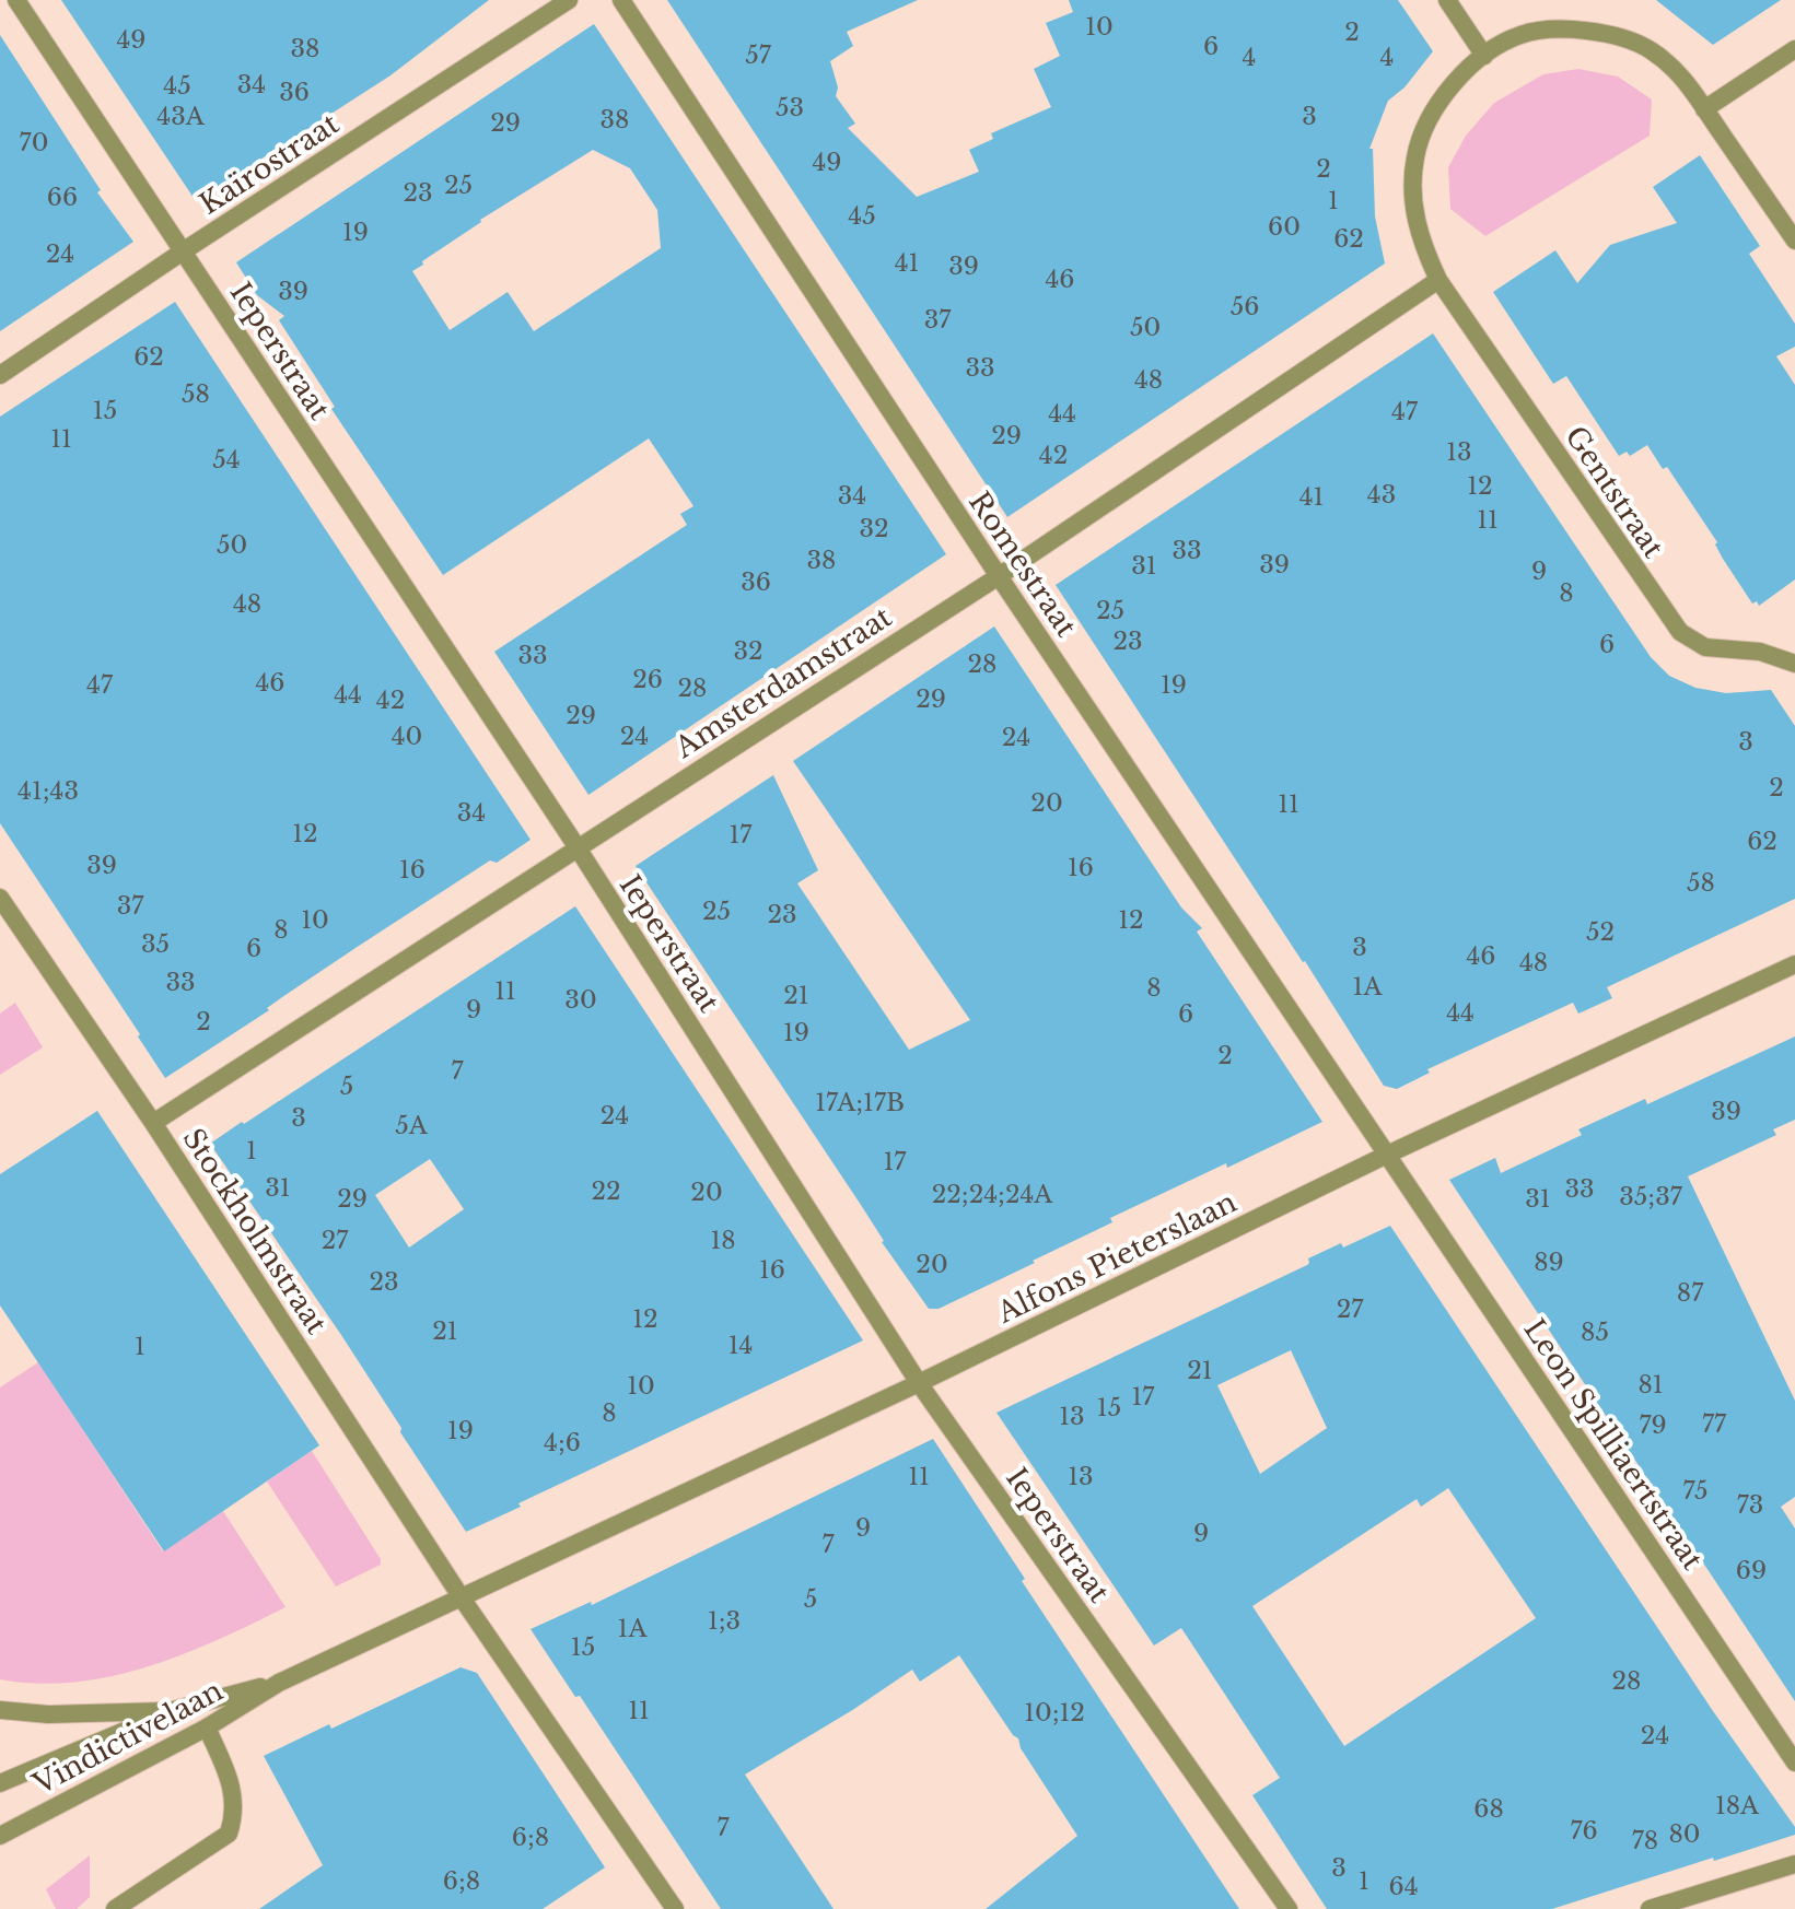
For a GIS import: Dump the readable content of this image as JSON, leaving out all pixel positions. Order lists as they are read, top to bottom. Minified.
{"streets":{"street":["Kaïrostraat","Ieperstraat","Gentstraat","Romestraat","Amsterdamstraat","Stockholmstraat","Alfons Pieterslaan","Leon Spilliaertstraat","Vindictivelaan"]},"crossings":[["Kaïrostraat","Ieperstraat"],["Ieperstraat","Amsterdamstraat"],["Ieperstraat","Alfons Pieterslaan"],["Gentstraat","Amsterdamstraat"],["Romestraat","Amsterdamstraat"],["Romestraat","Alfons Pieterslaan"],["Romestraat","Leon Spilliaertstraat"],["Amsterdamstraat","Stockholmstraat"],["Stockholmstraat","Alfons Pieterslaan"],["Stockholmstraat","Vindictivelaan"],["Alfons Pieterslaan","Leon Spilliaertstraat"],["Alfons Pieterslaan","Vindictivelaan"]],"house_numbers":["10","2","49","6","38","57","4","4","34","45","36","53","43A","3","38","29","70","49","2","25","23","66","1","45","60","19","62","24","41","39","46","39","56","37","50","62","33","48","58","15","47","44","29","11","13","42","54","12","43","34","41","11","32","50","33","38","39","31","9","36","8","48","25","23","6","32","33","28","26","46","47","19","28","44","29","42","29","40","24","24","3","2","41;43","20","11","34","12","17","62","39","16","16","58","37","25","23","10","12","8","52","35","3","6","46","48","33","1A","8","11","21","30","9","44","6","2","19","2","7","5","17A;17B","39","24","3","5A","1","17","31","33","22","20","22;24;24A","35;37","29","31","27","18","89","20","16","23","87","27","12","21","85","14","1","21","81","10","17","15","8","13","77","79","19","4;6","11","13","75","73","9","9","7","69","5","1;3","1A","15","28","11","10;12","24","18A","68","7","76","80","6;8","78","3","6;8","1","64"]}
